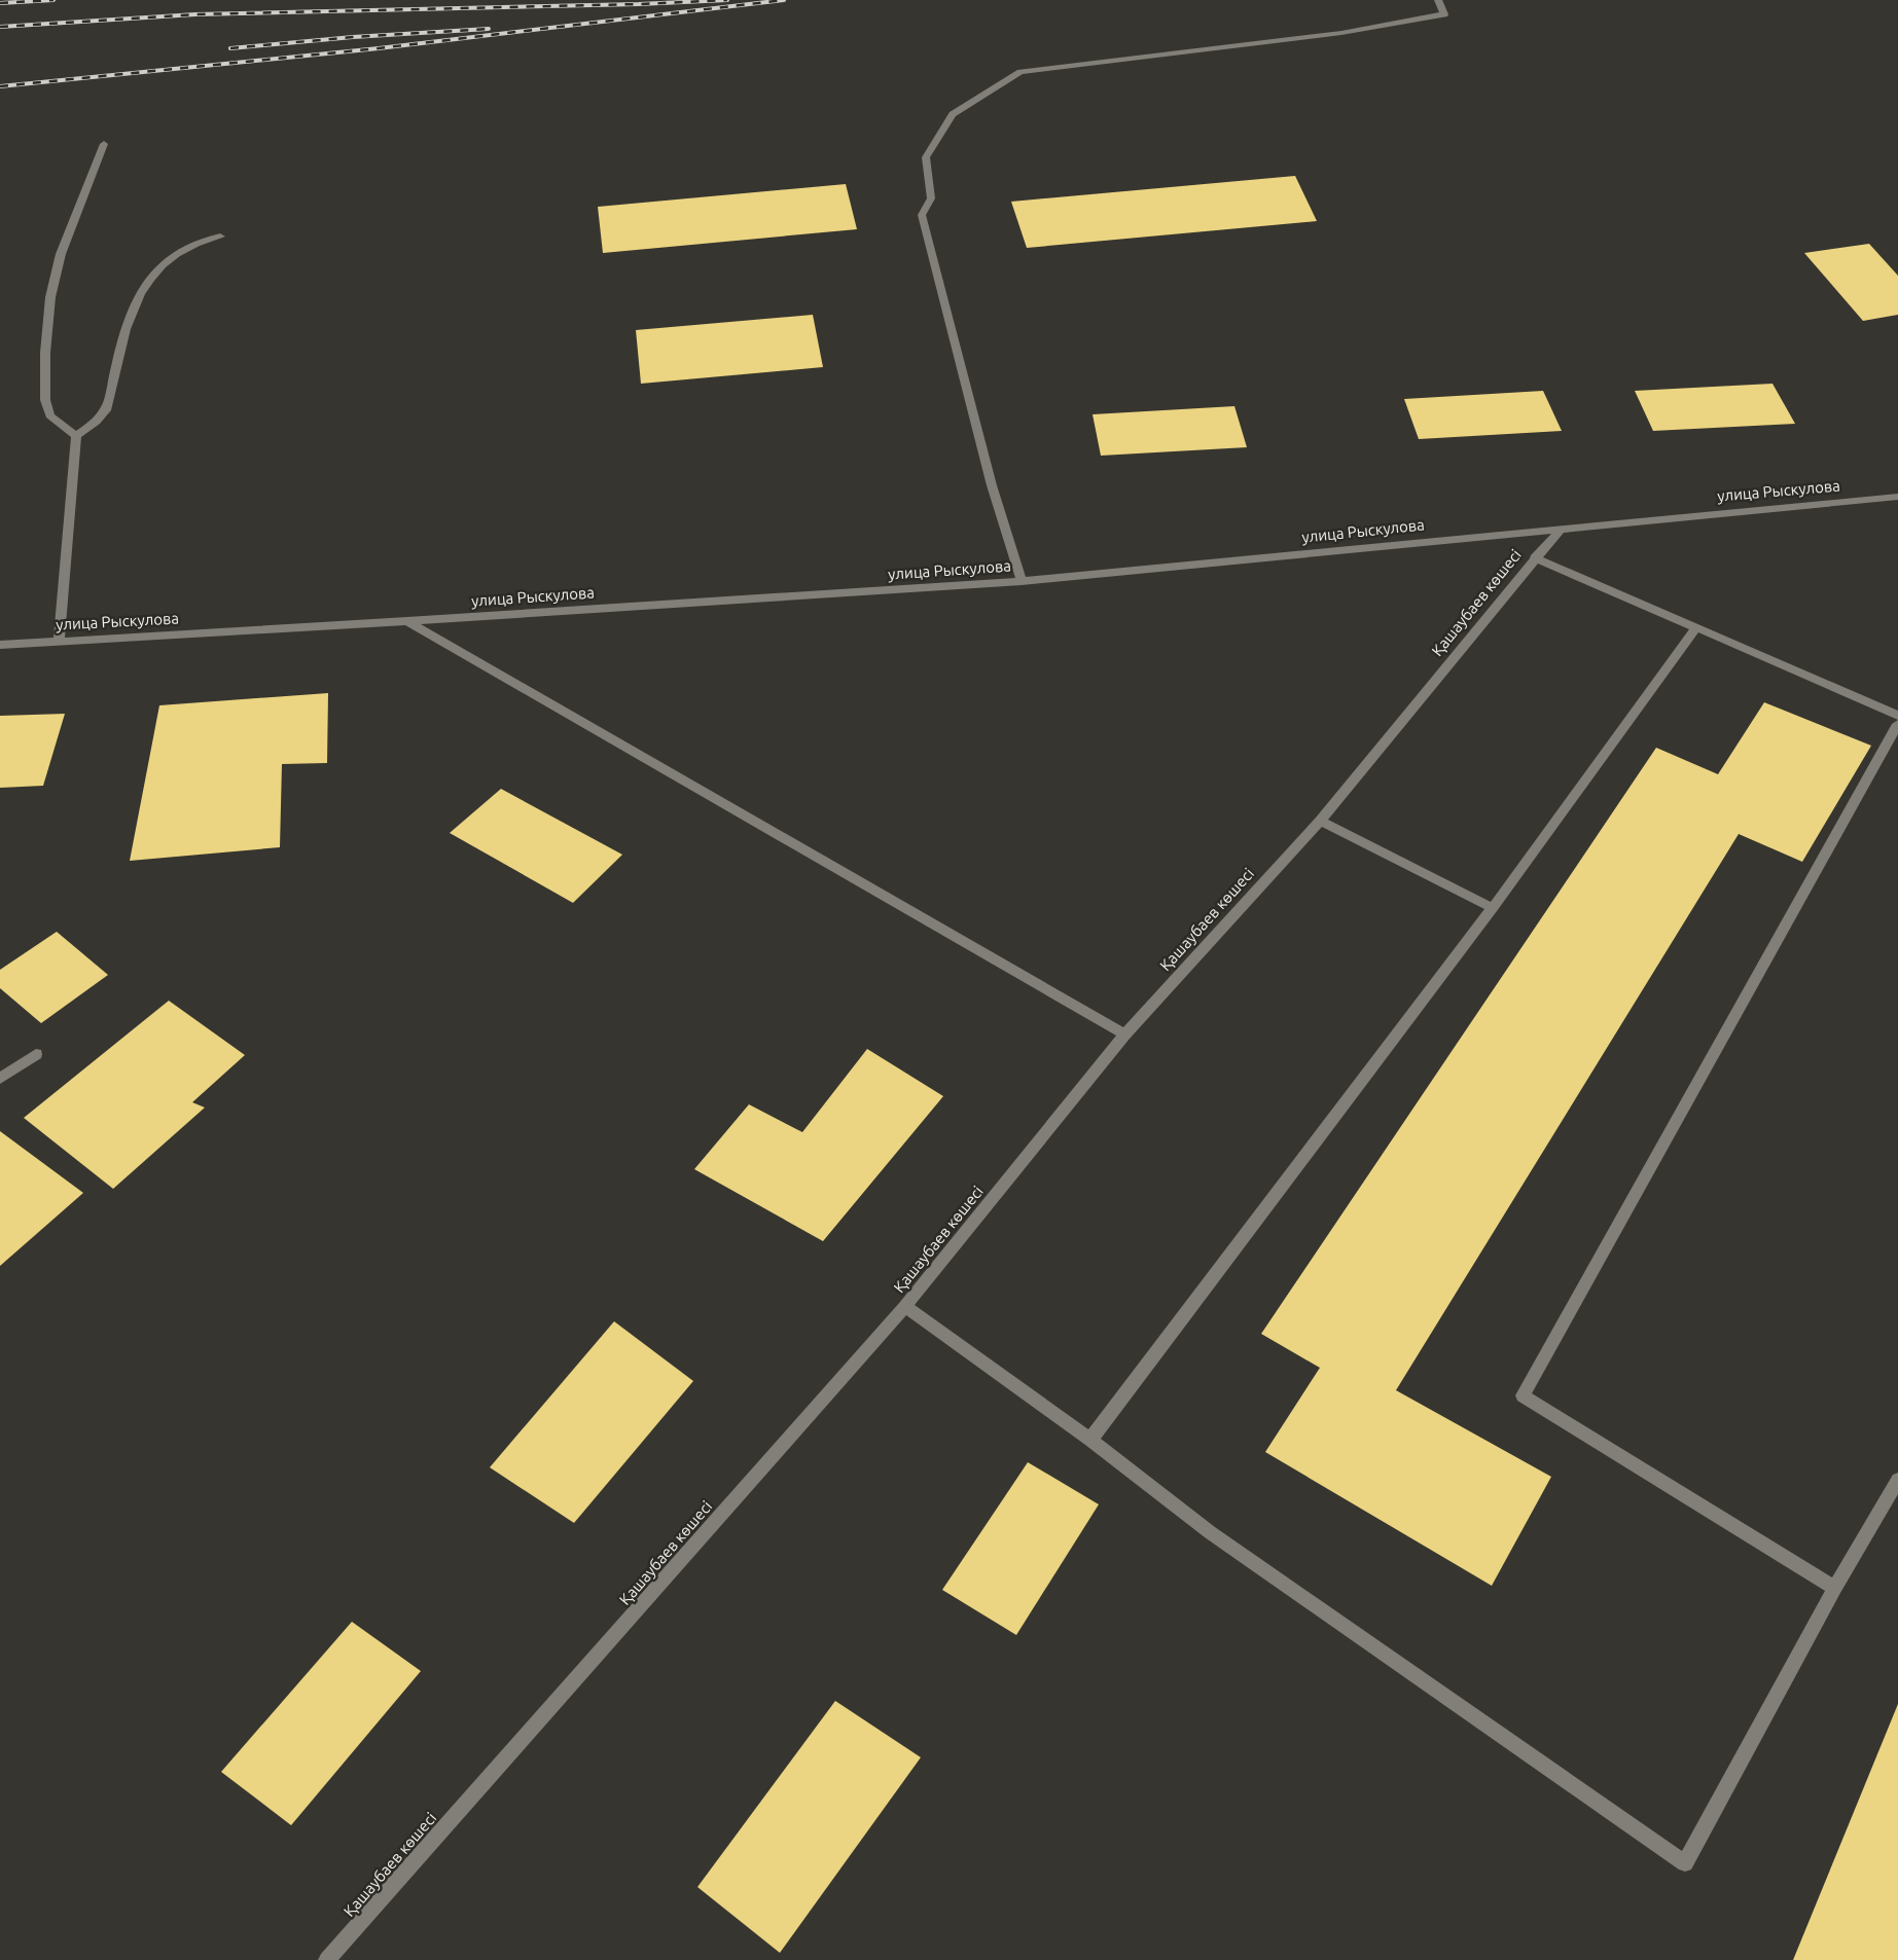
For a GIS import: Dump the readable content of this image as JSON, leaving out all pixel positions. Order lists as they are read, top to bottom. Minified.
{"streets":{"street":["улица Рыскулова","Қашаубаев көшесі"]},"crossings":[["улица Рыскулова","Қашаубаев көшесі"]]}
